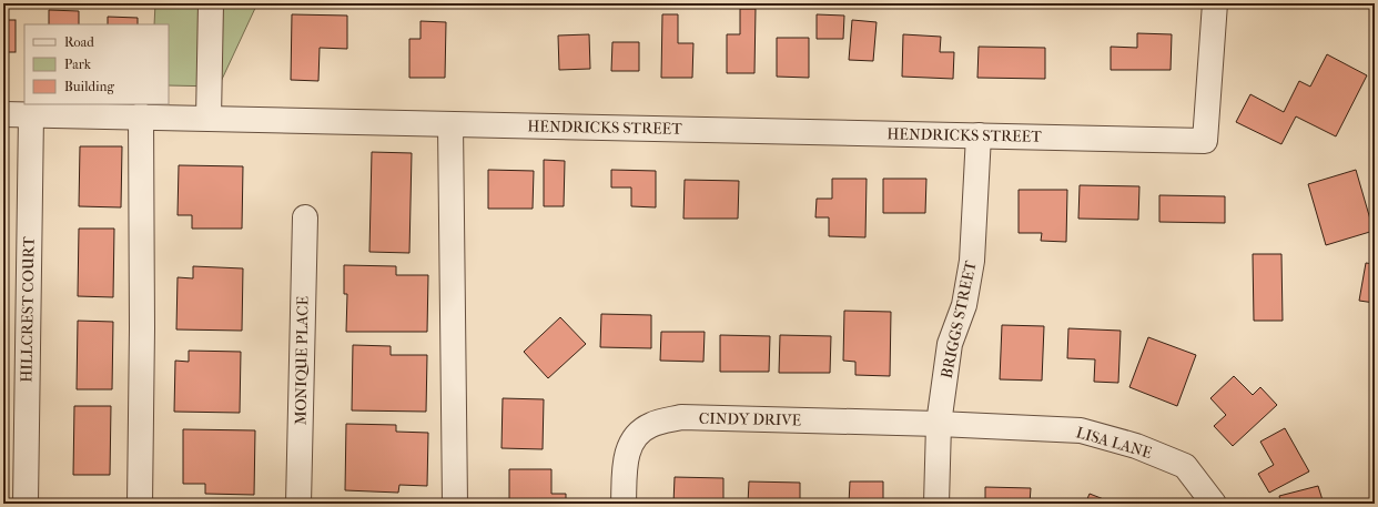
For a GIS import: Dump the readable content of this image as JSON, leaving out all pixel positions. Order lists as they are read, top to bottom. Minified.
{"streets":{"street":["HENDRICKS STREET","HILLCREST COURT","BRIGGS STREET","MONIQUE PLACE","CINDY DRIVE","LISA LANE"]},"crossings":[["HENDRICKS STREET","HILLCREST COURT"],["HENDRICKS STREET","BRIGGS STREET"],["BRIGGS STREET","CINDY DRIVE"],["BRIGGS STREET","LISA LANE"],["CINDY DRIVE","LISA LANE"]],"legend":["Road","Park","Building"]}
